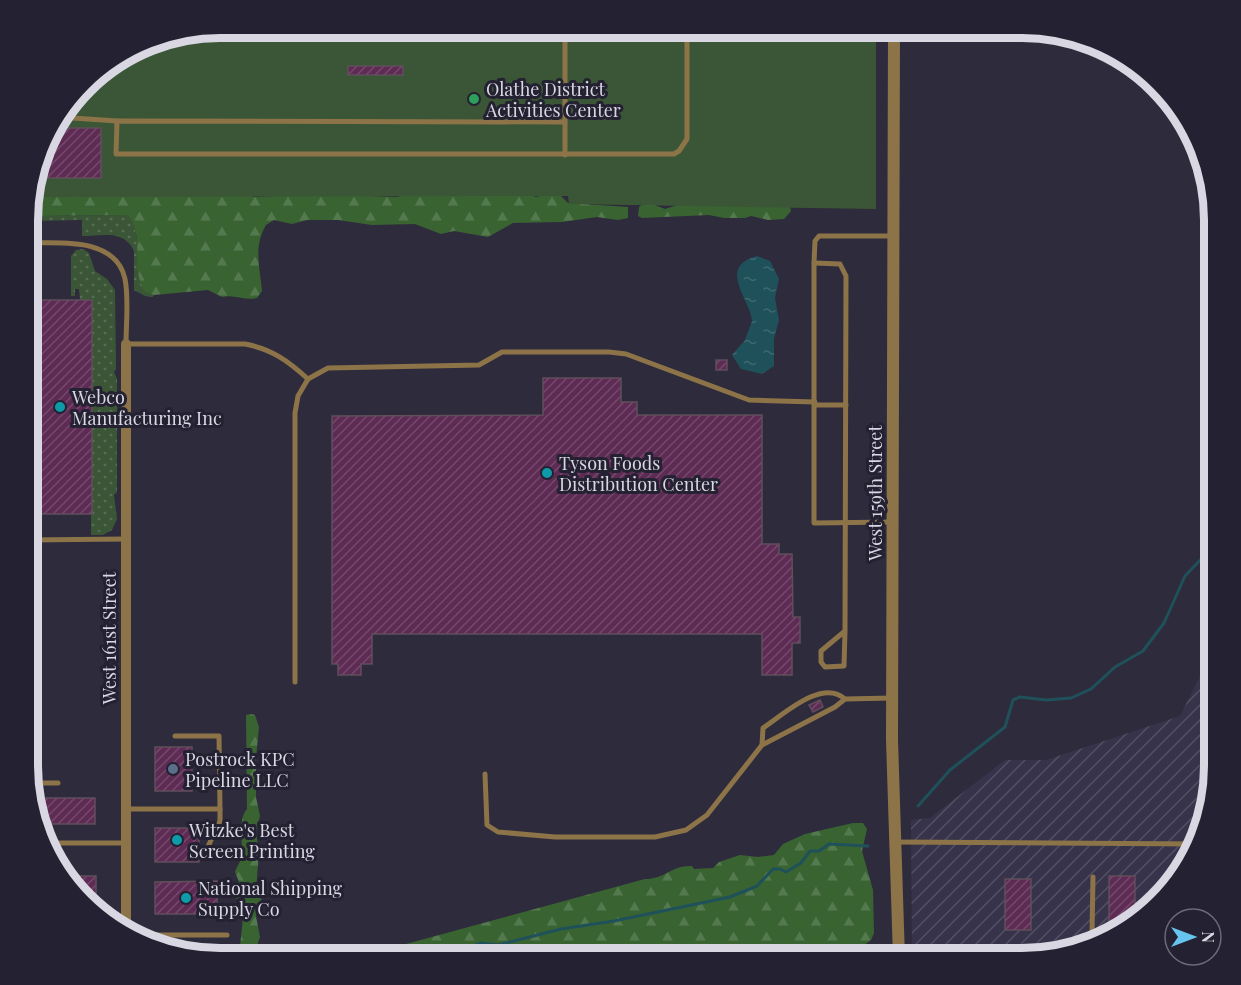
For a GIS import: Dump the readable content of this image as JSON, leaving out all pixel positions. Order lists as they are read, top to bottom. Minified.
{"streets":{"street":["West 159th Street","West 161st Street"]},"places":["Olathe District Activities Center","Webco Manufacturing Inc","Tyson Foods Distribution Center","Postrock KPC Pipeline LLC","Witzke's Best Screen Printing","National Shipping Supply Co"],"north":"right"}
